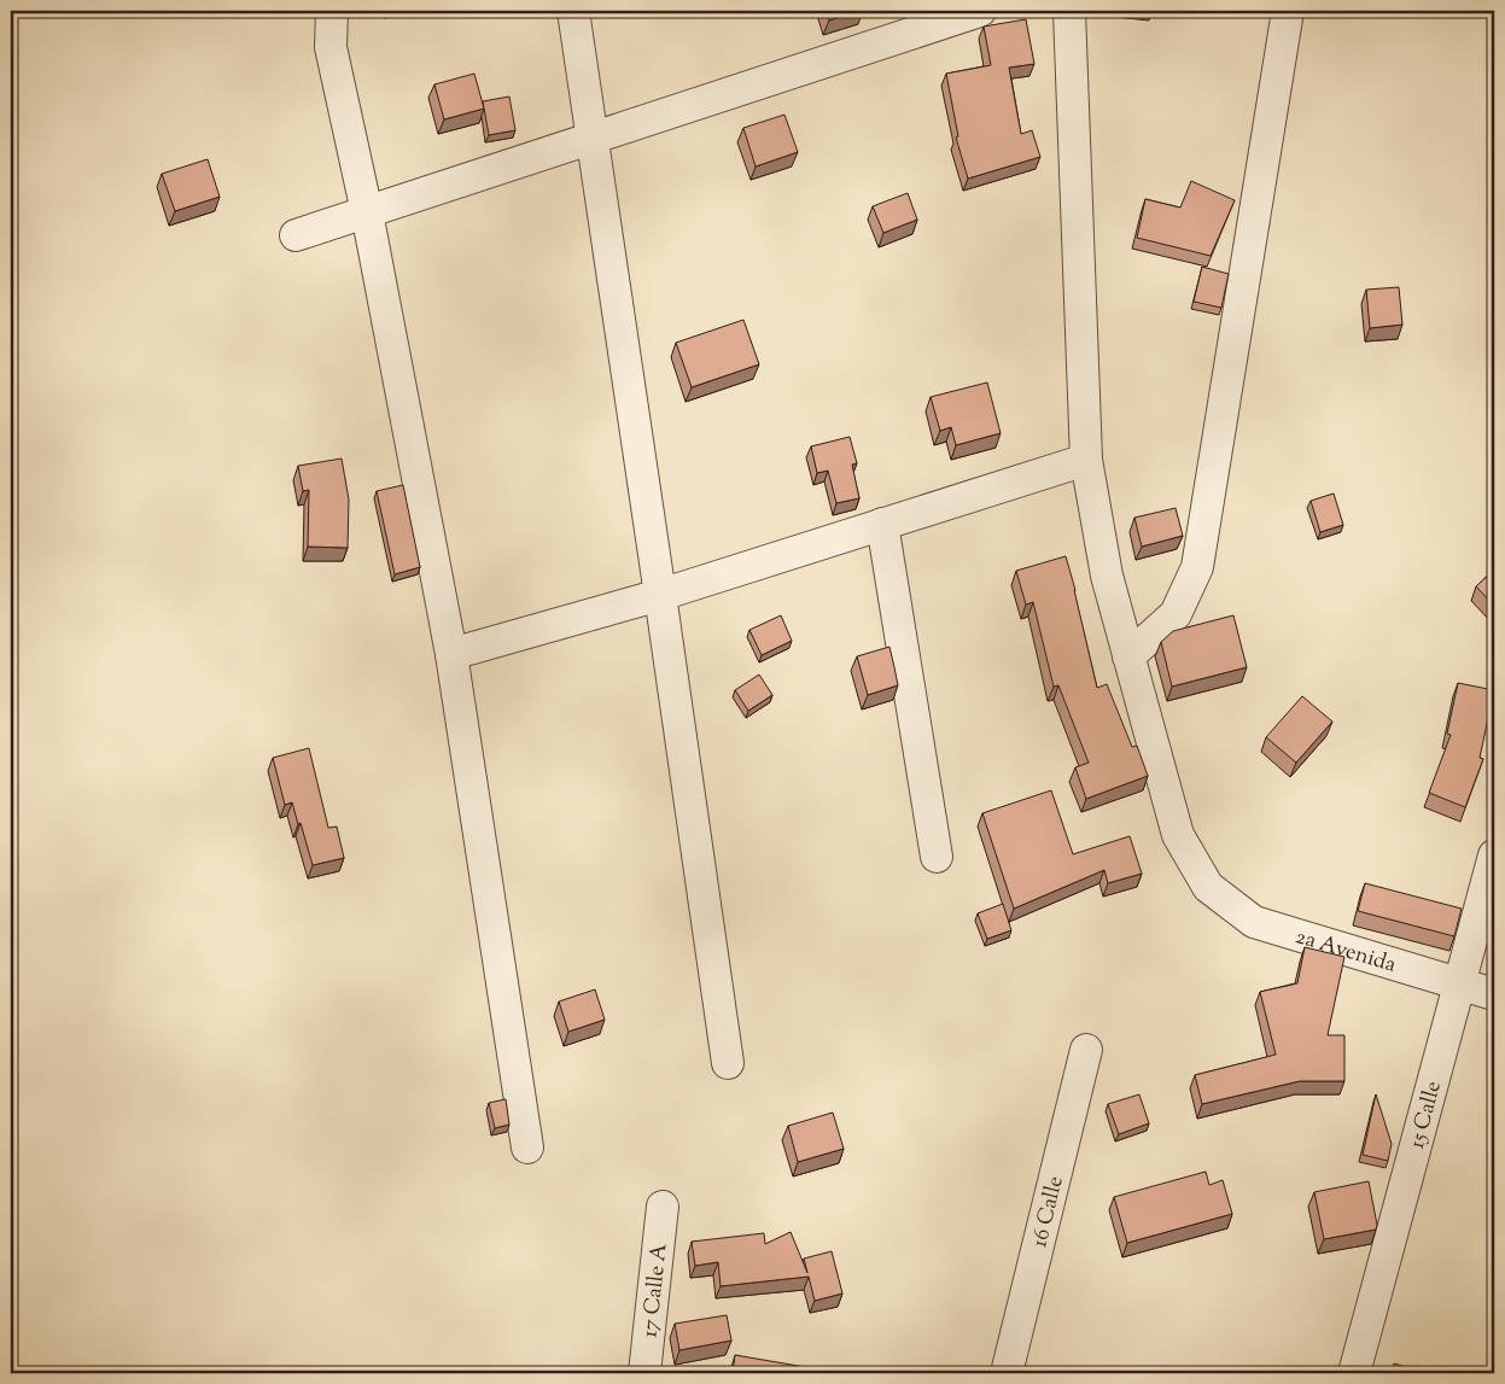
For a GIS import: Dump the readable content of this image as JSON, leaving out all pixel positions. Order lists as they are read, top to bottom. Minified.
{"streets":{"street":["2a Avenida","15 Calle","16 Calle","17 Calle A"]},"crossings":[["2a Avenida","15 Calle"]]}
